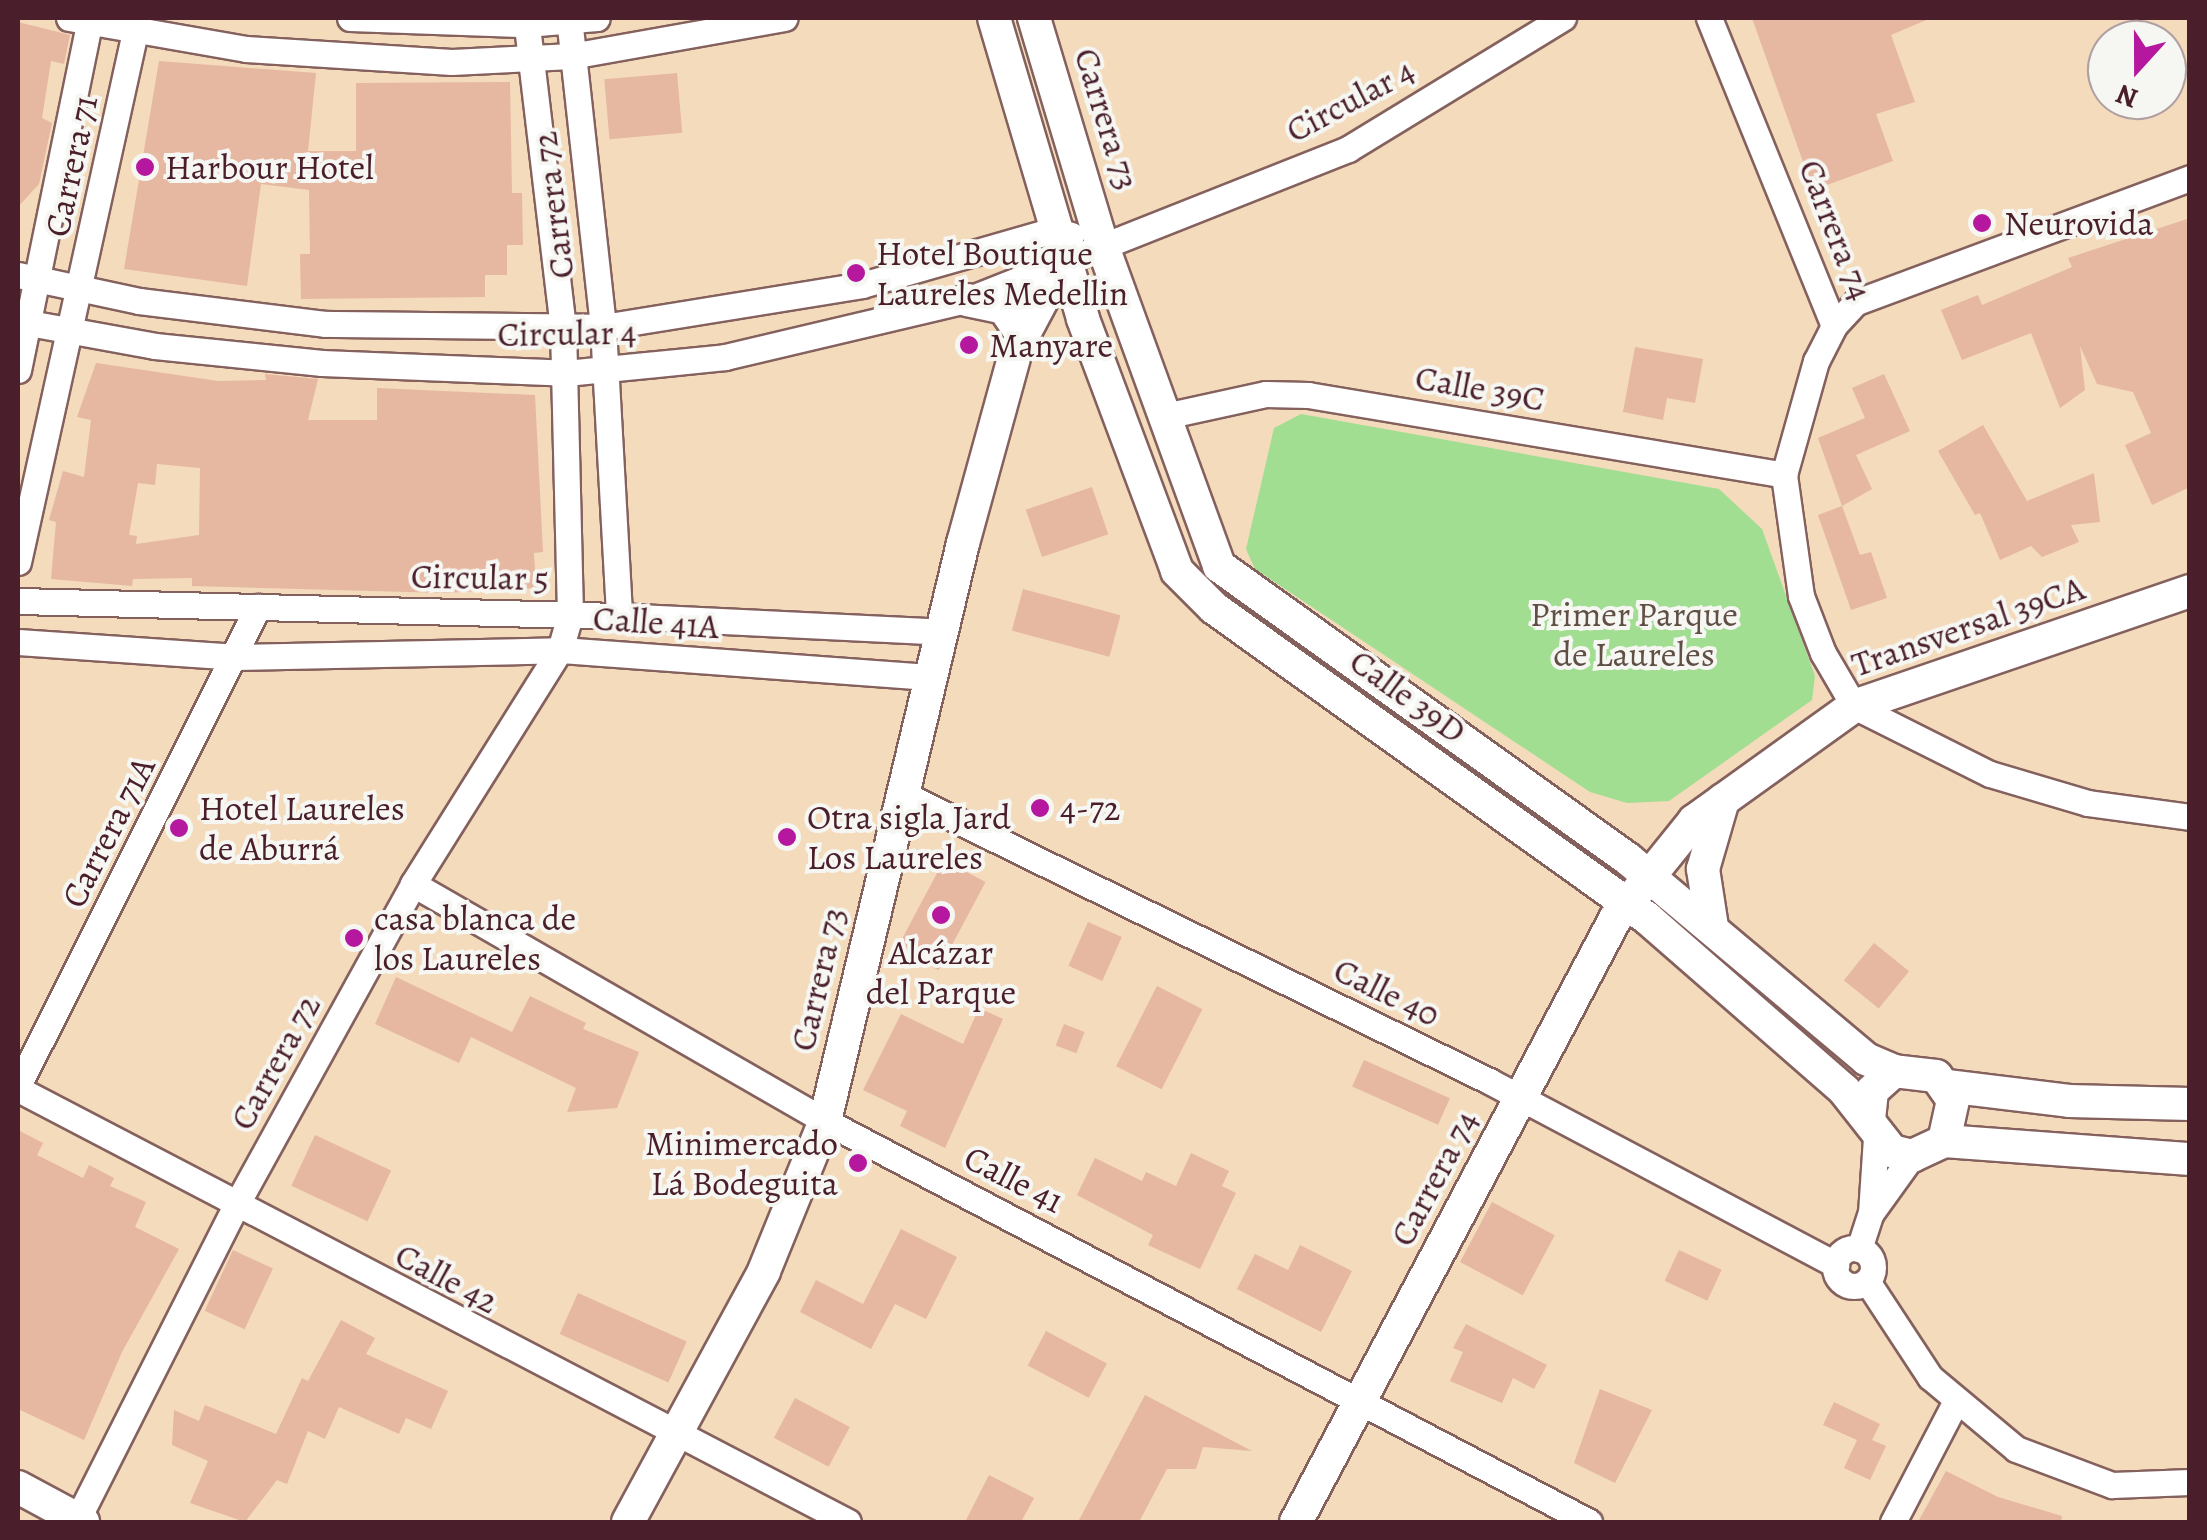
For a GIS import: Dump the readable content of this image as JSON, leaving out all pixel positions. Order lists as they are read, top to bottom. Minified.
{"streets":{"street":["Circular 4","Carrera 73","Carrera 71","Carrera 72","Carrera 74","Calle 39C","Circular 5","Calle 41A","Transversal 39CA","Calle 39D","Carrera 71A","Calle 40","Calle 41","Calle 42"]},"crossings":[["Circular 4","Carrera 73"],["Circular 4","Carrera 71"],["Circular 4","Carrera 72"],["Circular 4","Calle 39D"],["Carrera 73","Circular 5"],["Carrera 73","Calle 41A"],["Carrera 73","Calle 39D"],["Carrera 73","Calle 40"],["Carrera 73","Calle 41"],["Carrera 73","Calle 42"],["Carrera 72","Circular 5"],["Carrera 72","Calle 41A"],["Carrera 72","Calle 41"],["Carrera 72","Calle 42"],["Carrera 74","Calle 39C"],["Carrera 74","Transversal 39CA"],["Carrera 74","Calle 39D"],["Carrera 74","Calle 40"],["Carrera 74","Calle 41"],["Calle 39C","Calle 39D"],["Circular 5","Carrera 71A"],["Calle 41A","Carrera 71A"],["Transversal 39CA","Calle 39D"],["Carrera 71A","Calle 42"]],"parks":["Primer Parque de Laureles"],"places":["Harbour Hotel","Neurovida","Hotel Boutique Laureles Medellin","Manyare","4-72","Hotel Laureles de Aburrá","Otra sigla Jard Los Laureles","Alcázar del Parque","casa blanca de los Laureles","Minimercado Lá Bodeguita"],"north":"bottom"}
